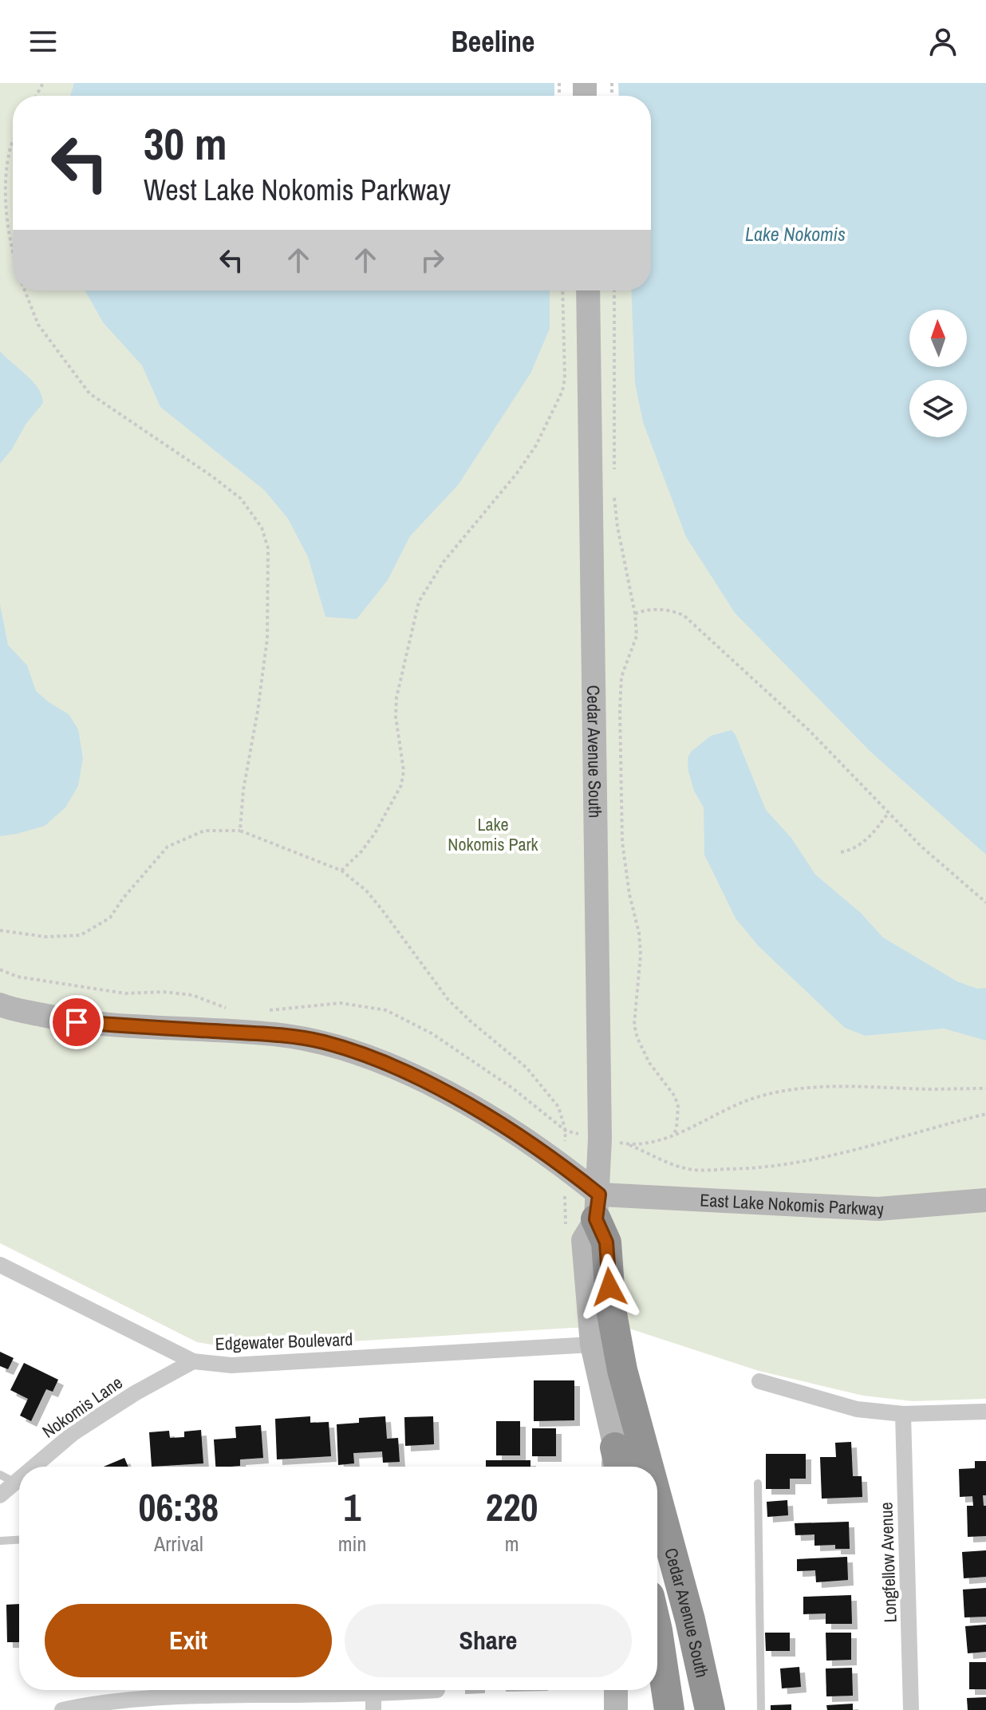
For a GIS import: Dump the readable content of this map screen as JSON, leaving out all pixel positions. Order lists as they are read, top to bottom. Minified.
{"streets":{"highway":["Cedar Avenue South"],"main road":["East Lake Nokomis Parkway"],"street":["Edgewater Boulevard","Nokomis Lane","Longfellow Avenue"]},"crossings":[["Cedar Avenue South","East Lake Nokomis Parkway"],["Cedar Avenue South","Edgewater Boulevard"],["Edgewater Boulevard","Nokomis Lane"]],"water":["Lake Nokomis"],"parks":["Lake Nokomis Park"],"north":"top","page":{"header":"Beeline","turn":["30 m","West Lake Nokomis Parkway"],"eta":["06:38","Arrival","1","min","220","m"],"buttons":["Exit","Share"]}}
